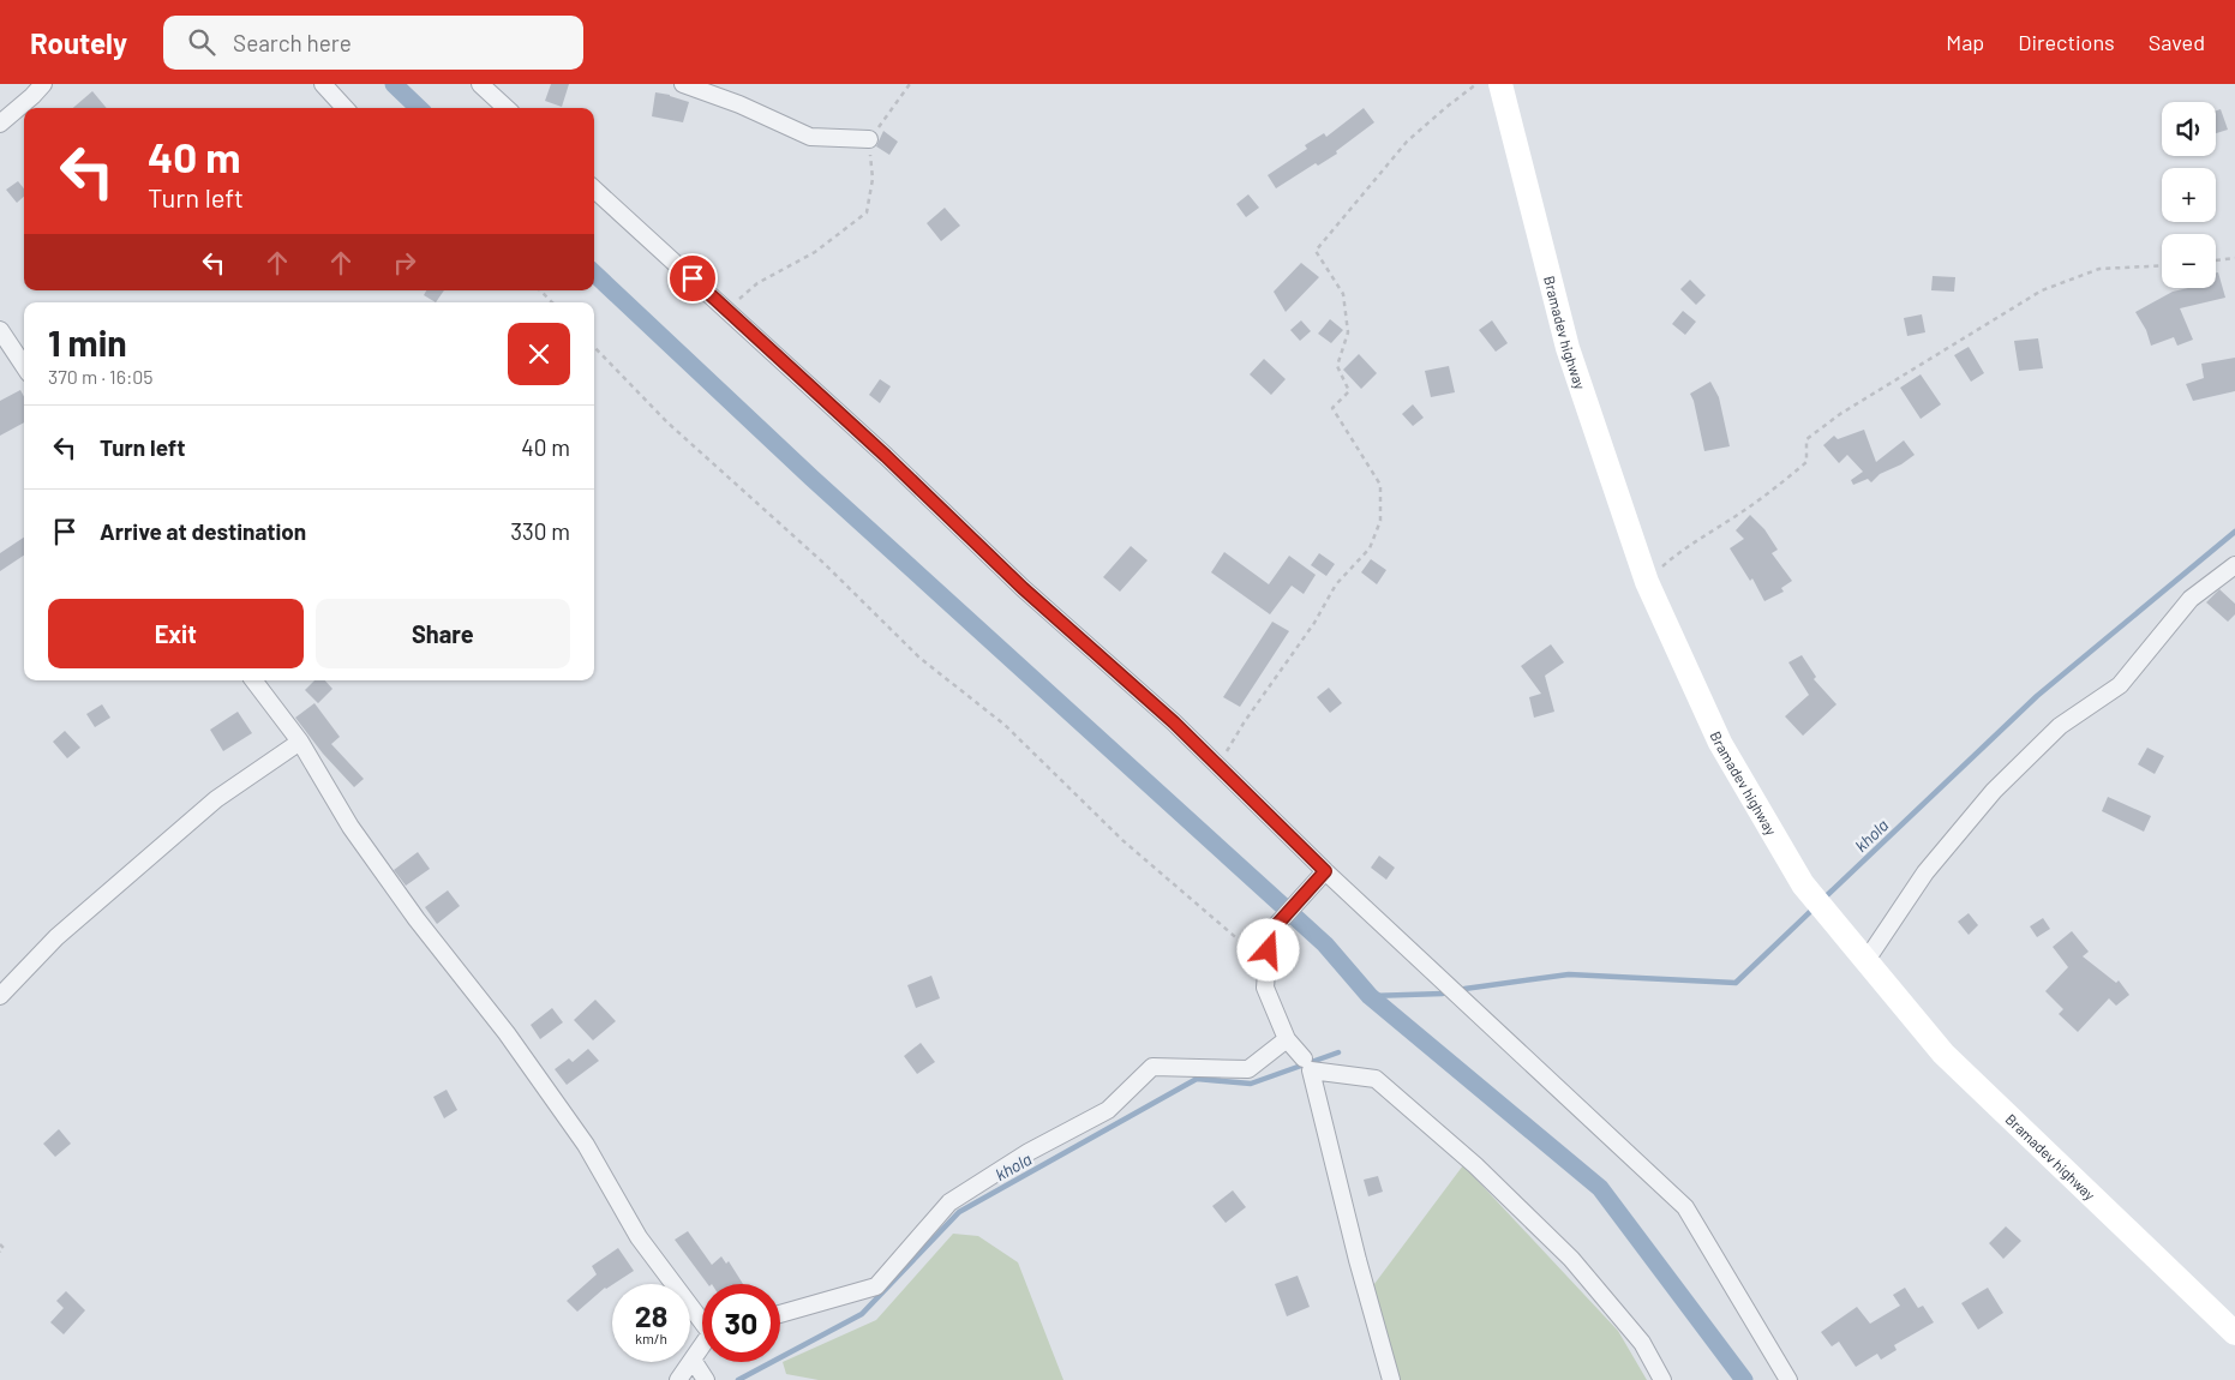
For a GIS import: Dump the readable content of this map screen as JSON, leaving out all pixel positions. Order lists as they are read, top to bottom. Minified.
{"streets":{"street":["Bramadev highway"]},"water":["khola"],"page":{"header":"Routely","search":"Search here","nav":["Map","Directions","Saved"],"map_buttons":["+","−"],"turn":["40 m","Turn left"],"heading":["1 min","370 m · 16:05"],"list":[{"name":"Turn left","value":"40 m"},{"name":"Arrive at destination","value":"330 m"}],"buttons":["Exit","Share"],"speed":"28 km/h","limit":"30"}}
